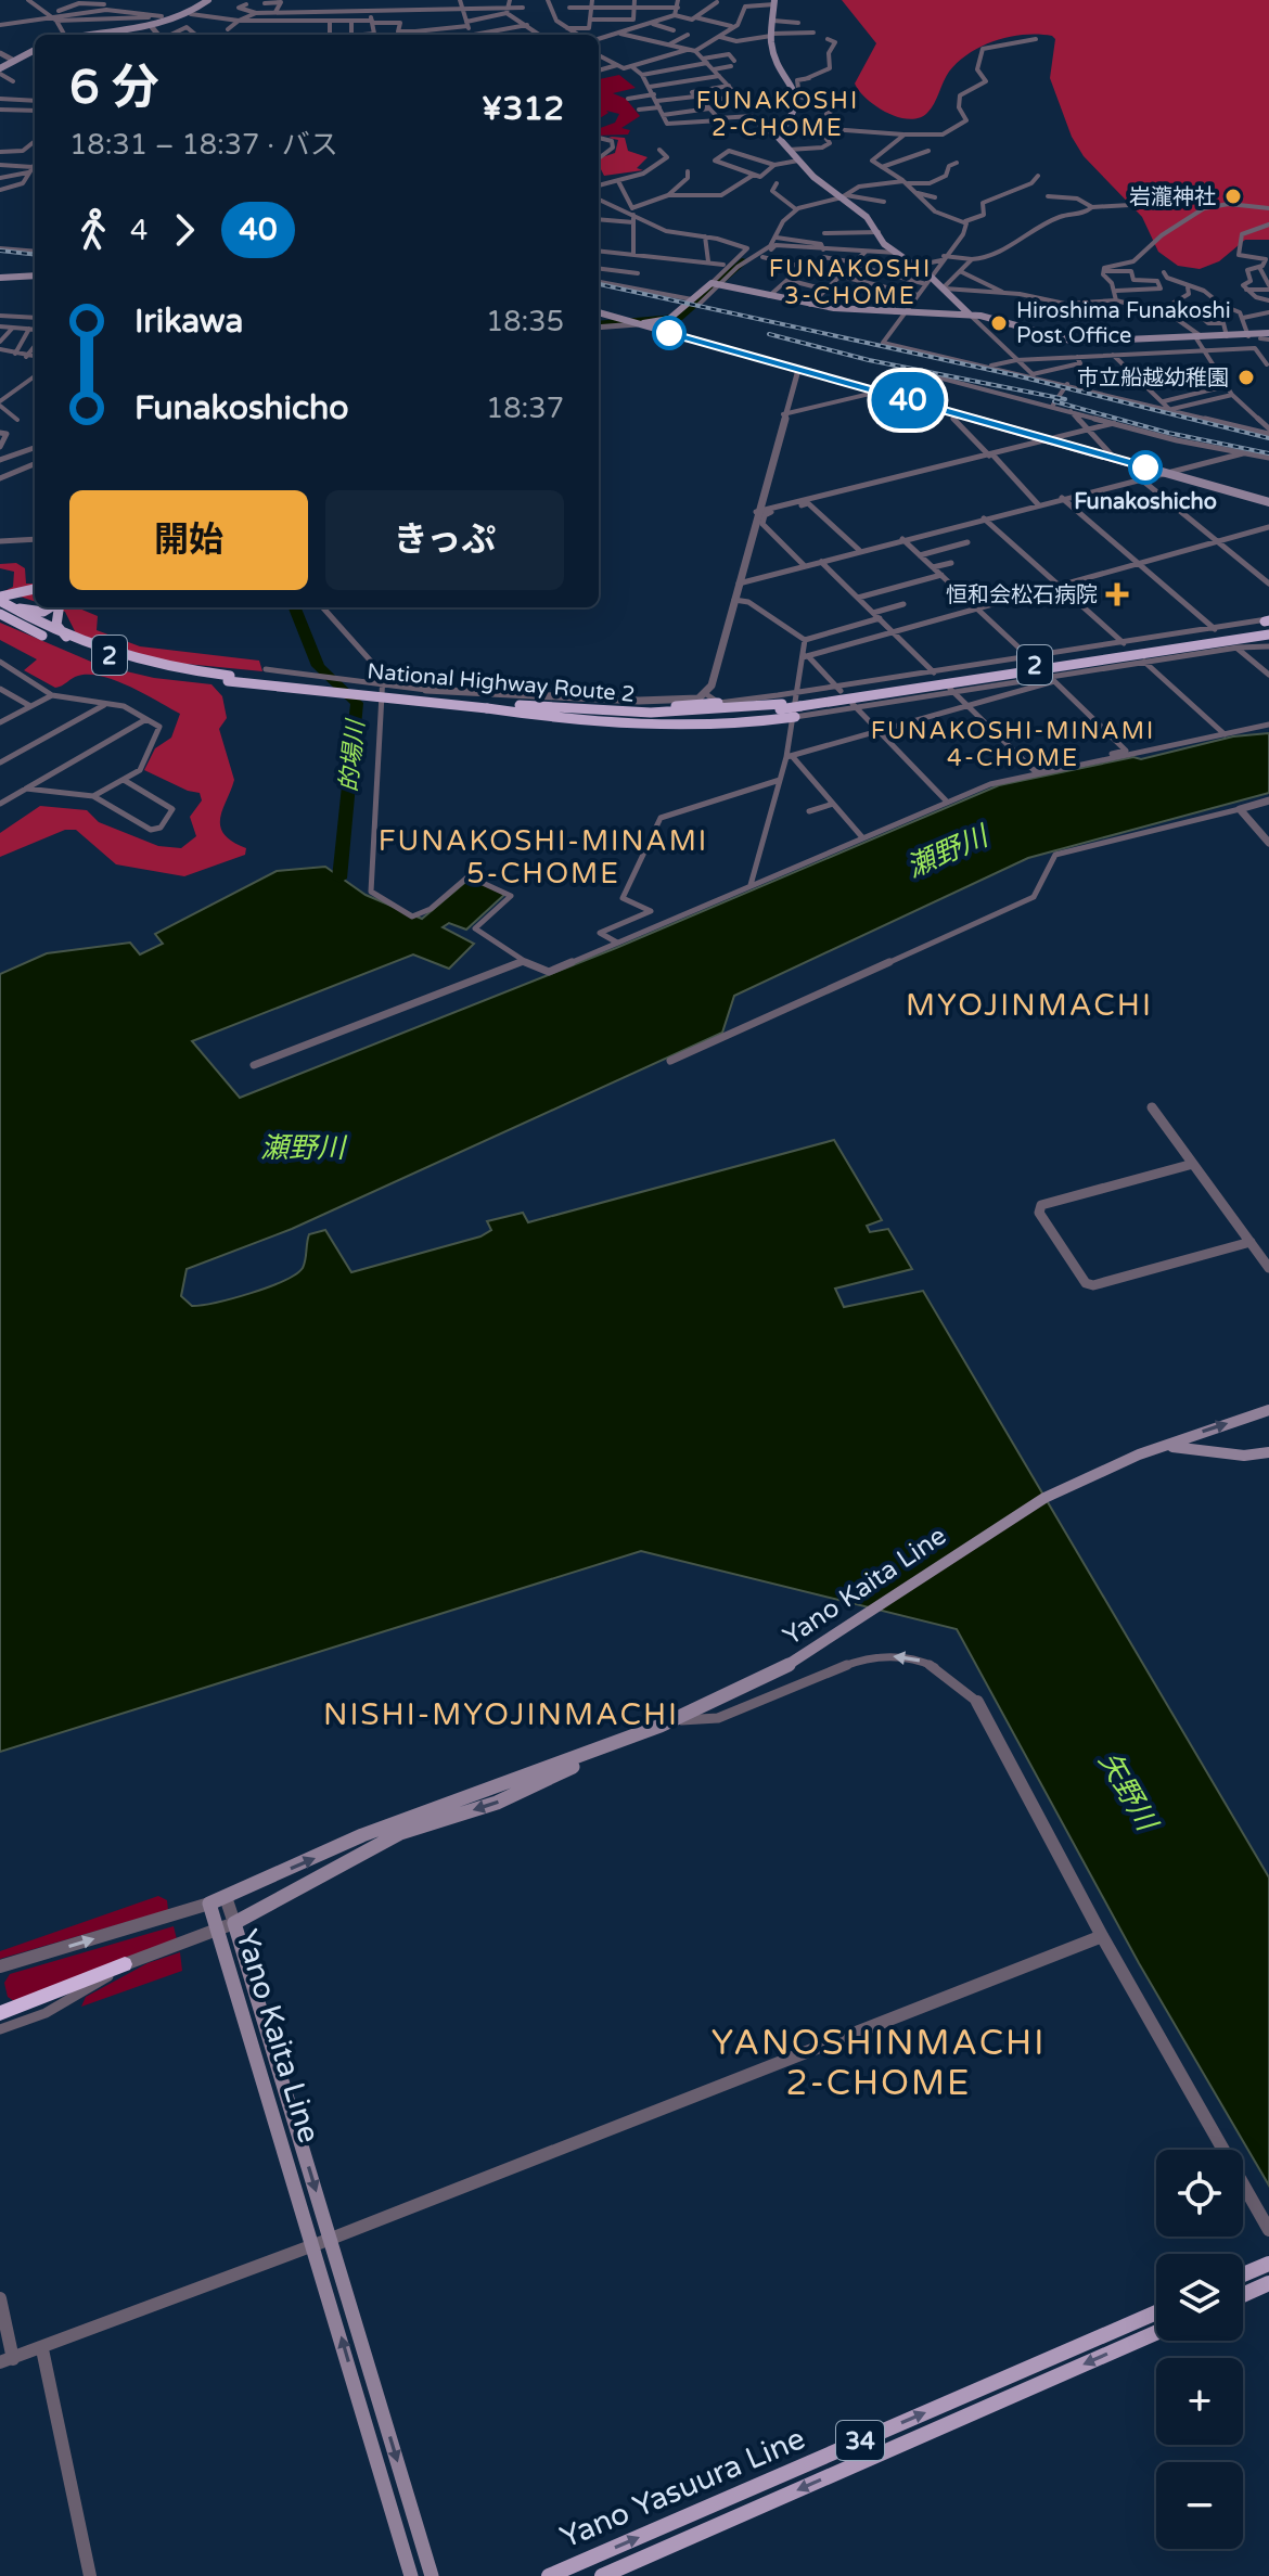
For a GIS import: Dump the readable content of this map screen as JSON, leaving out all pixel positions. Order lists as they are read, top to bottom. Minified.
{"streets":{"highway":["2","National Highway Route 2"],"main road":["Yano Kaita Line","34","Yano Yasuura Line"]},"districts":["FUNAKOSHI 2-CHOME","FUNAKOSHI 3-CHOME","FUNAKOSHI-MINAMI 4-CHOME","FUNAKOSHI-MINAMI 5-CHOME","MYOJINMACHI","NISHI-MYOJINMACHI","YANOSHINMACHI 2-CHOME"],"water":["的場川","瀬野川","矢野川"],"places":{"other":["岩瀧神社","Hiroshima Funakoshi Post Office","市立船越幼稚園","Funakoshicho"],"health":["恒和会松石病院"]},"lines":["bus line 40"],"page":{"on_map":"40","heading":["6 分","18:31 – 18:37 · バス","¥312"],"legs":["4","40"],"list":[{"name":"Irikawa","value":"18:35"},{"name":"Funakoshicho","value":"18:37"}],"buttons":["開始","きっぷ"],"map_buttons":["+","−"]}}
